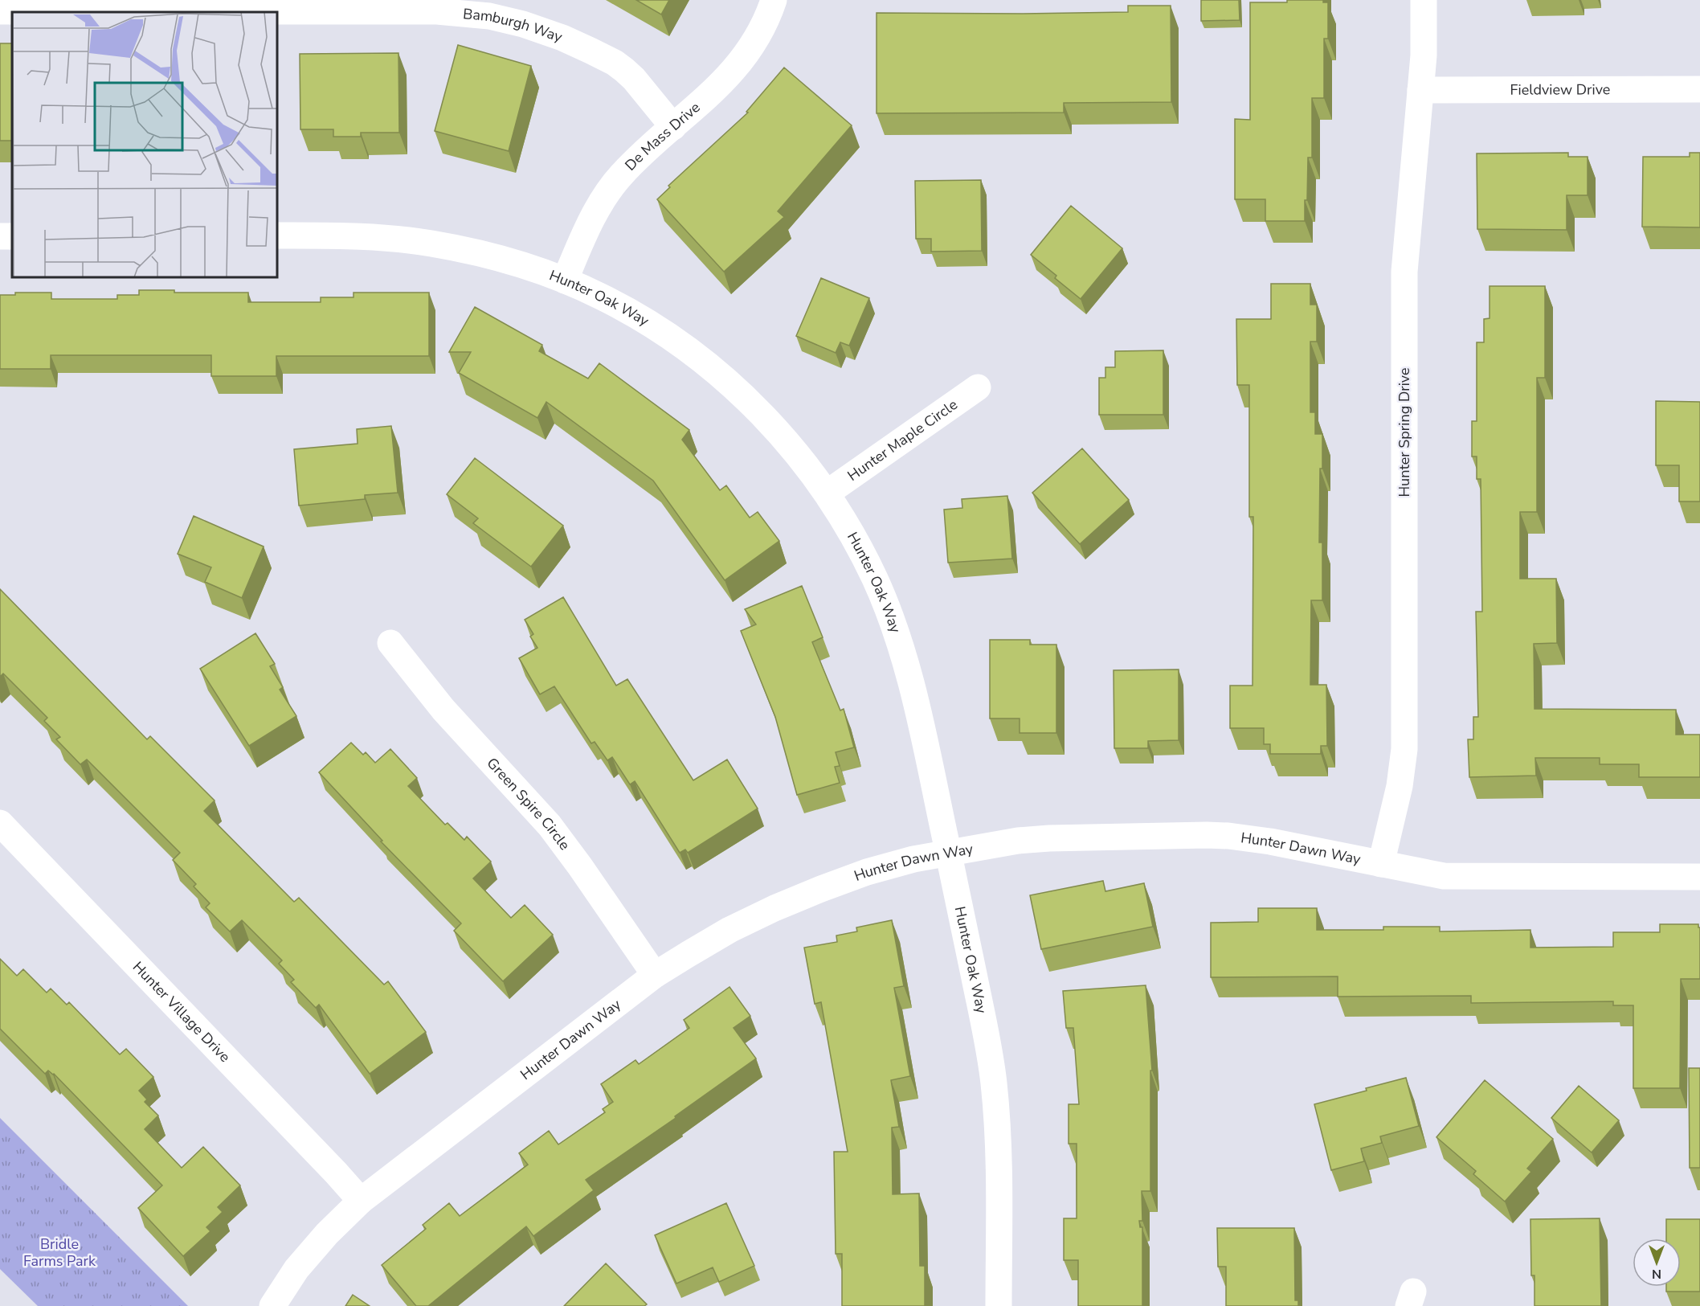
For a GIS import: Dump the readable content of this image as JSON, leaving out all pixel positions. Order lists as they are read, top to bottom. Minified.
{"streets":{"street":["Bamburgh Way","Fieldview Drive","De Mass Drive","Hunter Oak Way","Hunter Spring Drive","Hunter Maple Circle","Green Spire Circle","Hunter Dawn Way","Hunter Village Drive"]},"crossings":[["Bamburgh Way","De Mass Drive"],["Fieldview Drive","Hunter Spring Drive"],["De Mass Drive","Hunter Oak Way"],["Hunter Oak Way","Hunter Maple Circle"],["Hunter Oak Way","Hunter Dawn Way"],["Hunter Spring Drive","Hunter Dawn Way"],["Green Spire Circle","Hunter Dawn Way"],["Hunter Dawn Way","Hunter Village Drive"]],"parks":["Bridle Farms Park"],"north":"bottom"}
